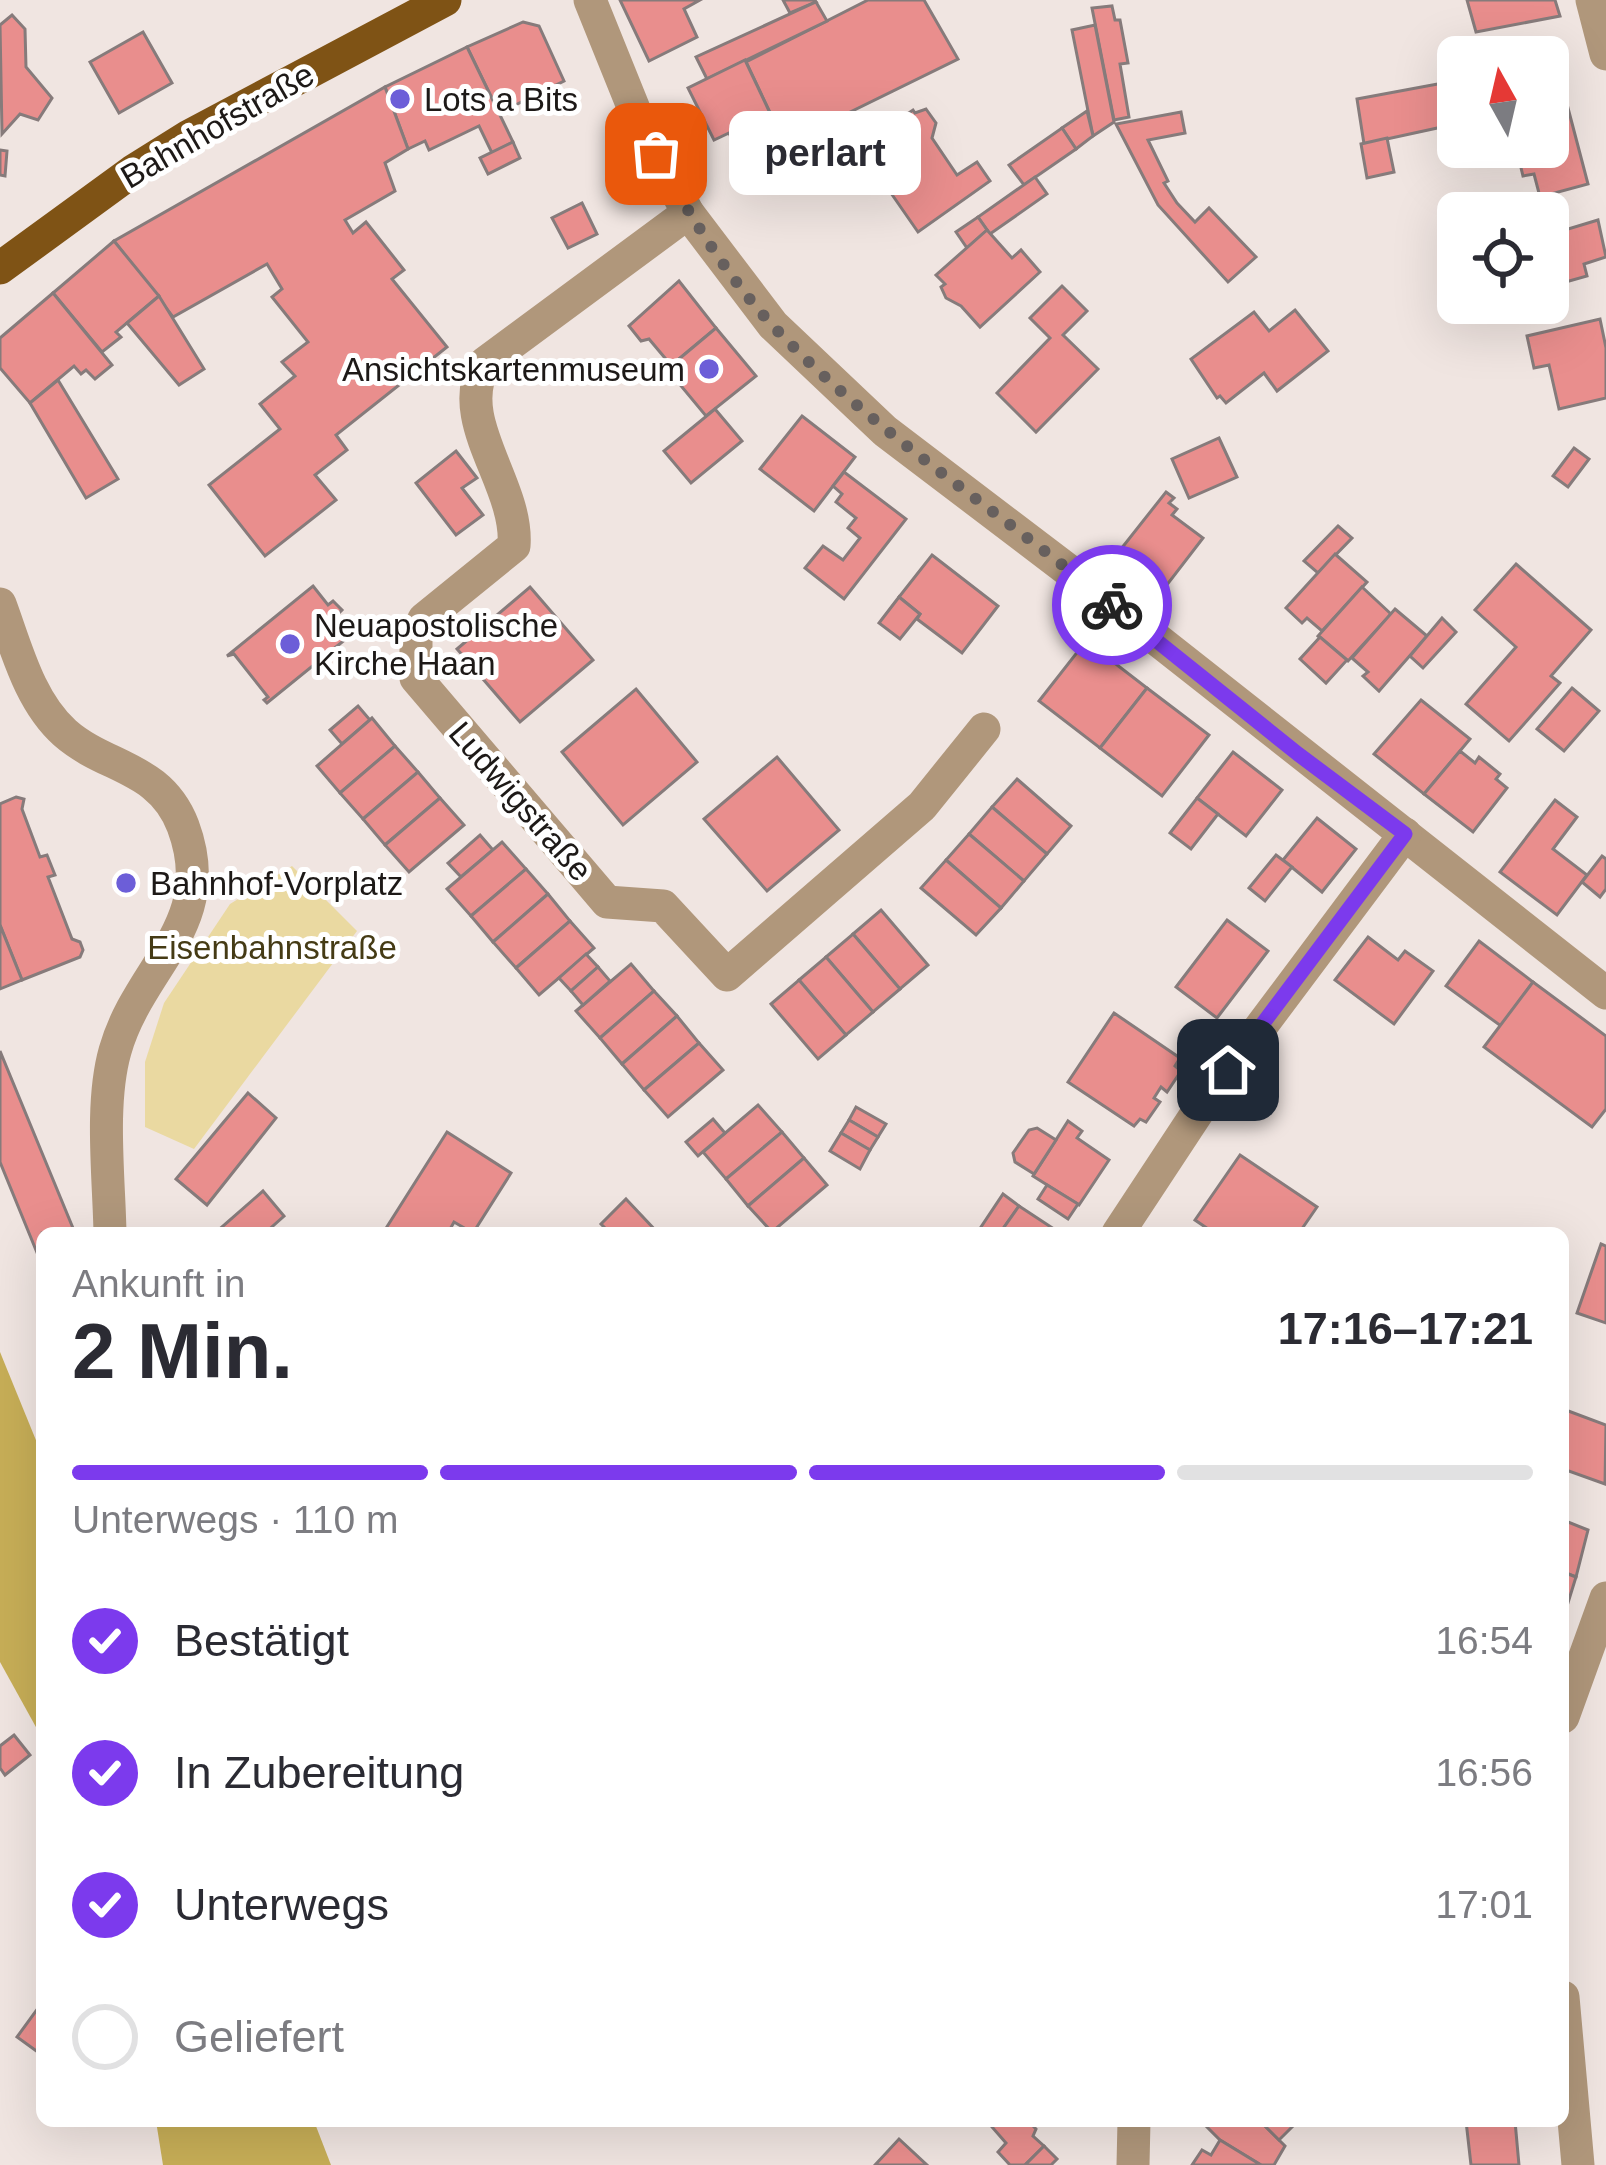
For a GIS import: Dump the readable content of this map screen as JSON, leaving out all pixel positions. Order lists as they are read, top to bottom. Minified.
{"streets":{"main road":["Bahnhofstraße"],"street":["Ludwigstraße"]},"parks":["Eisenbahnstraße"],"places":["Lots a Bits","perlart","Ansichtskartenmuseum","Neuapostolische Kirche Haan","Bahnhof-Vorplatz"],"north":"top","page":{"bubble":"perlart","heading":["2 Min.","Ankunft in","17:16–17:21"],"bar":"Unterwegs · 110 m","list":[["Bestätigt","16:54"],["In Zubereitung","16:56"],["Unterwegs","17:01"],"Geliefert"]}}
